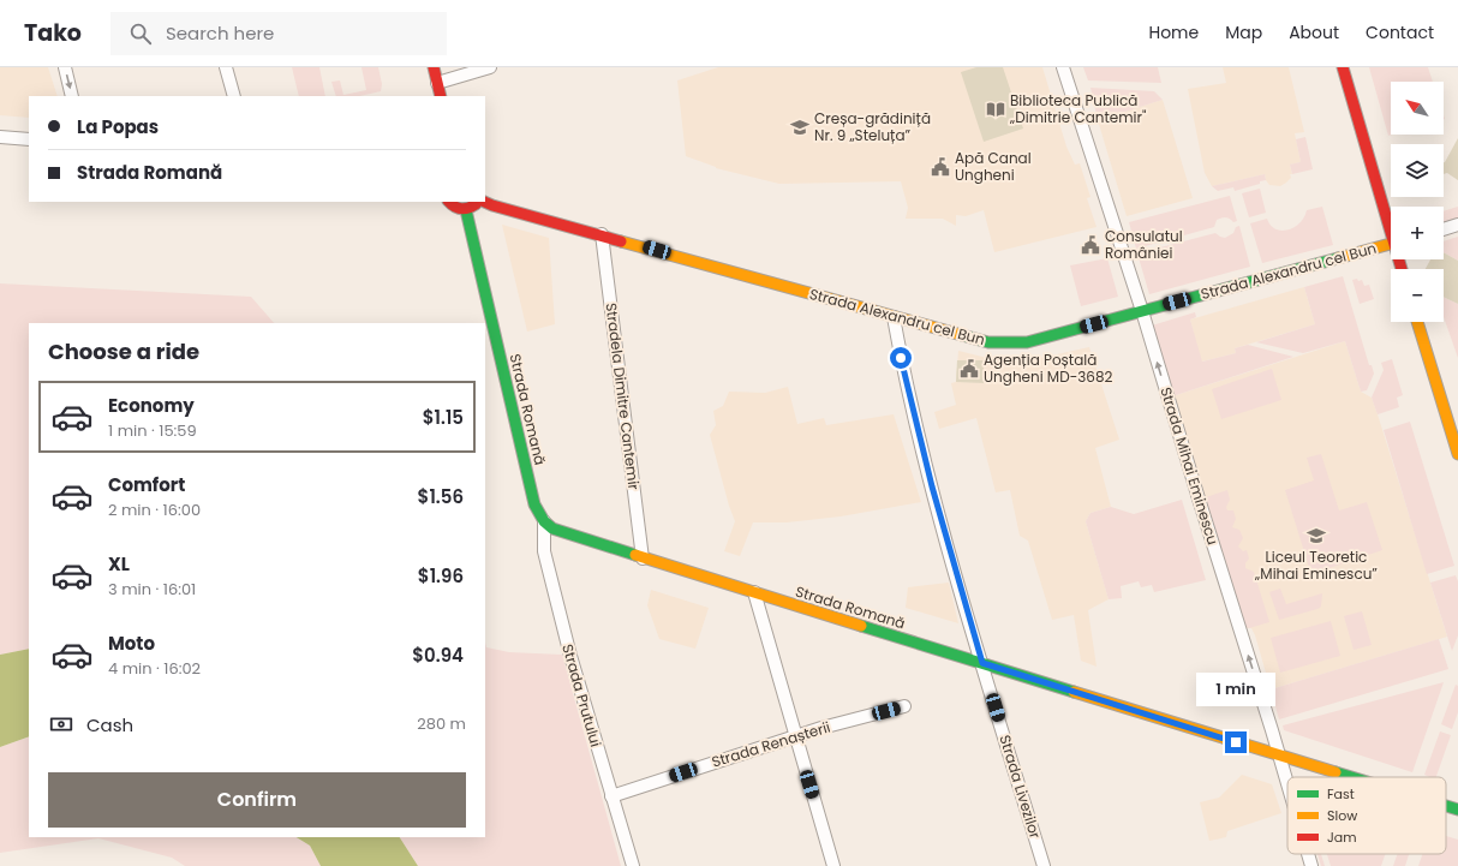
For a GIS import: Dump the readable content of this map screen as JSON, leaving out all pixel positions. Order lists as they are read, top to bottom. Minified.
{"streets":{"main road":["Strada Alexandru cel Bun","Strada Romană"],"street":["Stradela Dimitre Cantemir","Strada Mihai Eminescu","Strada Prutului","Strada Renașterii","Strada Livezilor"]},"crossings":[["Strada Alexandru cel Bun","Stradela Dimitre Cantemir"],["Strada Alexandru cel Bun","Strada Mihai Eminescu"],["Strada Alexandru cel Bun","Strada Livezilor"],["Stradela Dimitre Cantemir","Strada Romană"],["Strada Romană","Strada Mihai Eminescu"],["Strada Romană","Strada Prutului"],["Strada Romană","Strada Livezilor"],["Strada Prutului","Strada Renașterii"]],"one_way":["Strada Mihai Eminescu"],"places":{"library":["Biblioteca Publică „Dimitrie Cantemir\""],"school or university":["Creșa-grădiniță Nr. 9 „Steluța”","Liceul Teoretic „Mihai Eminescu”"],"public building":["Apă Canal Ungheni","Consulatul României","Agenția Poștală Ungheni MD-3682"]},"legend":["Fast","Slow","Jam"],"north":"top left","page":{"header":"Tako","search":"Search here","nav":["Home","Map","About","Contact"],"map_buttons":["+","−"],"banner":["La Popas","Strada Romană"],"heading":"Choose a ride","list":[{"name":"Economy","note":"1 min · 15:59","value":"$1.15"},{"name":"Comfort","note":"2 min · 16:00","value":"$1.56"},{"name":"XL","note":"3 min · 16:01","value":"$1.96"},{"name":"Moto","note":"4 min · 16:02","value":"$0.94"}],"bubble":"1 min","pay":["Cash","280 m"],"buttons":"Confirm"}}
